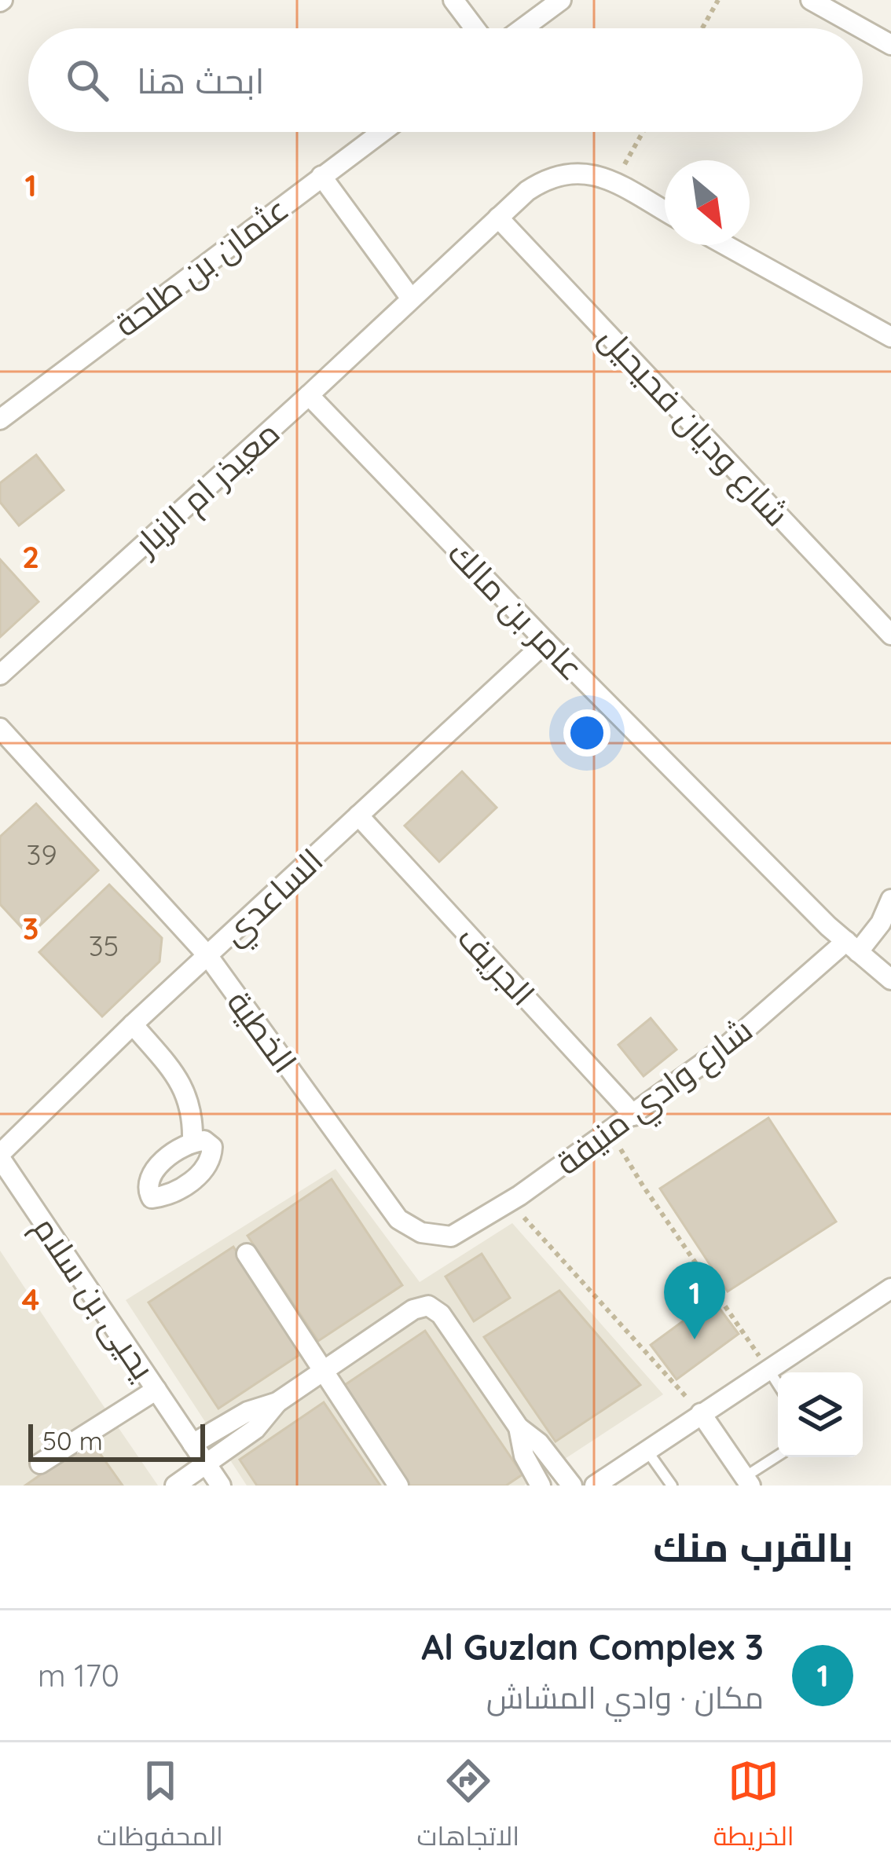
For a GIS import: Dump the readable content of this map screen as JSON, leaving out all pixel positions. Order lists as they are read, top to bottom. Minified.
{"streets":{"street":["عثمان بن طلحة","شارع وديان فحيحيل","معيذر ام الزبار","عامر بن مالك","الساعدي","الجريف","الخطية","شارع وادي منيفة","يحيى بن سلام"]},"crossings":[["شارع وديان فحيحيل","معيذر ام الزبار"],["معيذر ام الزبار","عامر بن مالك"],["عامر بن مالك","الساعدي"],["عامر بن مالك","شارع وادي منيفة"],["الساعدي","الجريف"],["الساعدي","الخطية"],["الساعدي","يحيى بن سلام"],["الجريف","شارع وادي منيفة"],["الخطية","شارع وادي منيفة"]],"house_numbers":["39","35"],"scale_bar":"50 m","north":"bottom right","page":{"search":"ابحث هنا","pins":"1","scale":"50 m","heading":"بالقرب منك","list":[{"mark":"1","name":"Al Guzlan Complex 3","note":"مكان · وادي المشاش","value":"170 m"}],"nav":["الخريطة","الاتجاهات","المحفوظات"]},"grid":{"rows":["1","2","3","4"]}}
